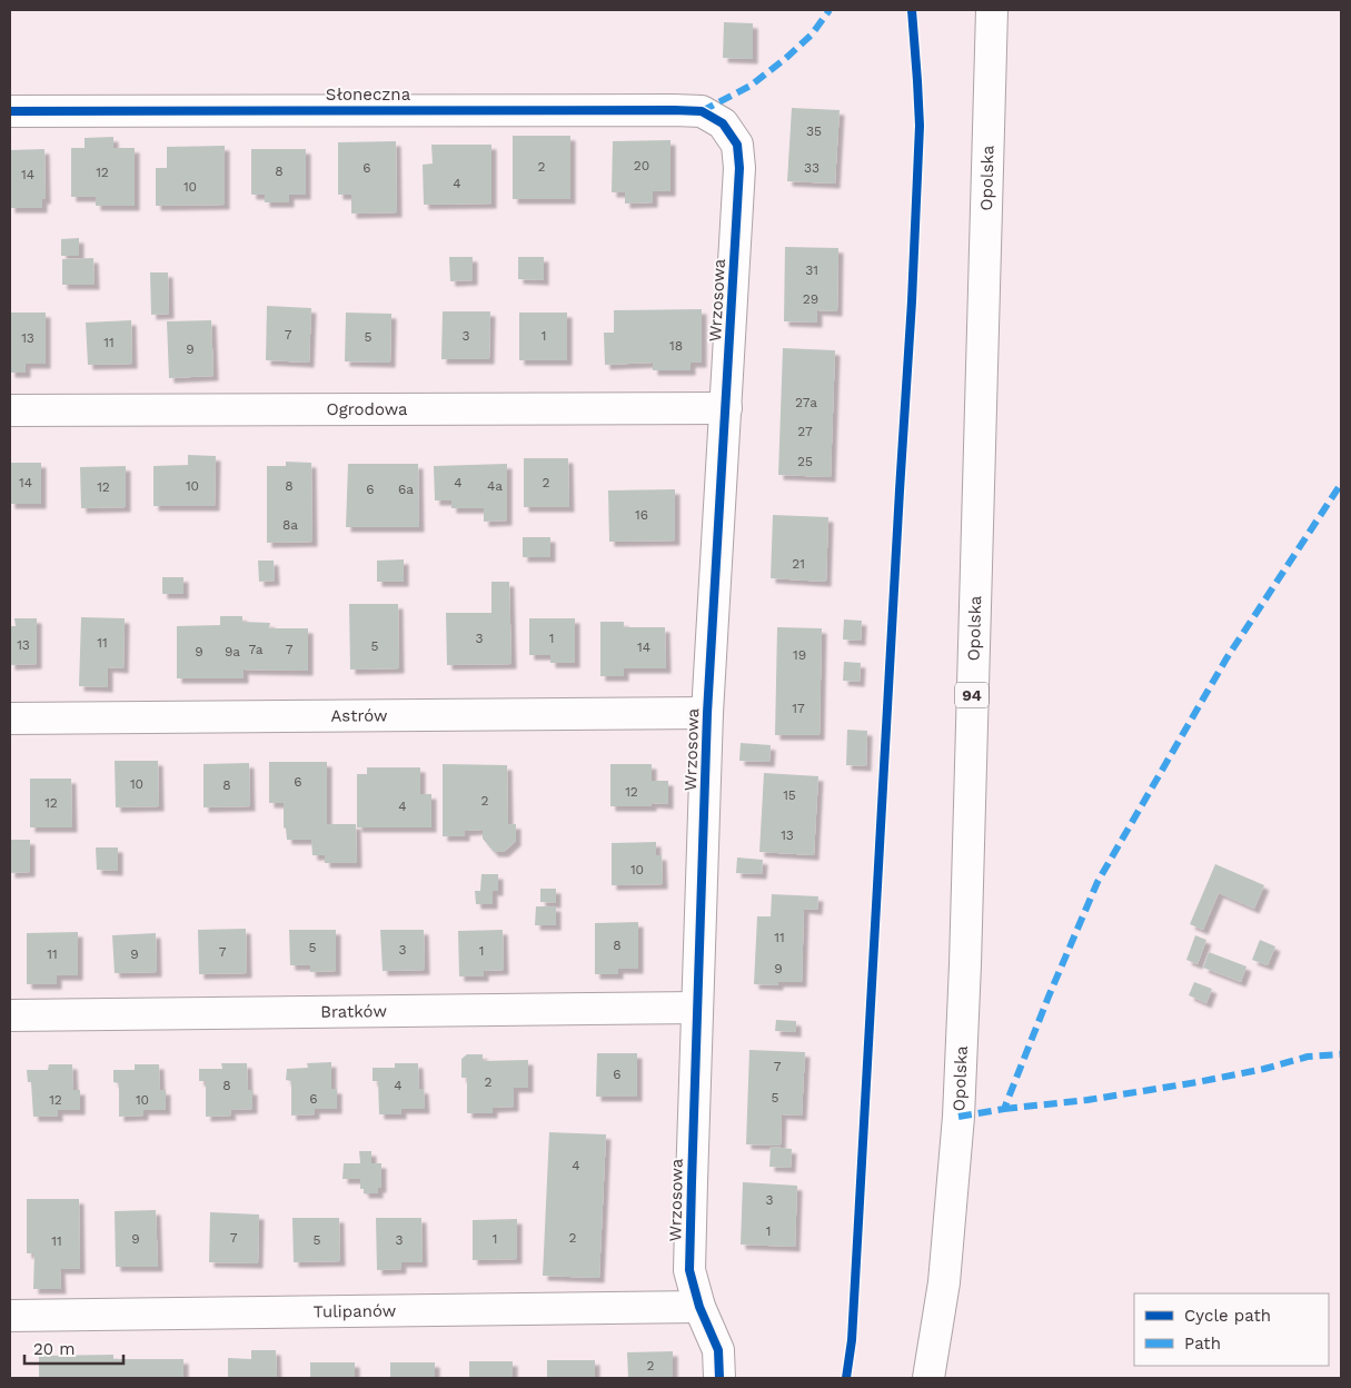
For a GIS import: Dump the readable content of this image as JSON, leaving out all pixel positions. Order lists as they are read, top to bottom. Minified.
{"streets":{"street":["Słoneczna","Opolska","Wrzosowa","Ogrodowa","94","Astrów","Bratków","Tulipanów"]},"crossings":[["Słoneczna","Wrzosowa"],["Wrzosowa","Ogrodowa"],["Wrzosowa","Astrów"],["Wrzosowa","Bratków"],["Wrzosowa","Tulipanów"]],"house_numbers":["35","20","2","6","33","8","12","14","4","10","31","29","7","3","1","5","13","11","18","9","27a","27","25","14","4","2","10","8","4a","12","6","6a","16","8a","21","3","1","11","13","5","14","7a","7","9","9a","19","17","6","10","8","12","15","2","12","4","13","10","11","8","5","3","1","7","11","9","9","7","6","2","8","4","5","6","12","10","4","3","1","7","2","9","1","5","3","11","2"],"legend":["Cycle path","Path"],"scale_bar":"20 m"}
